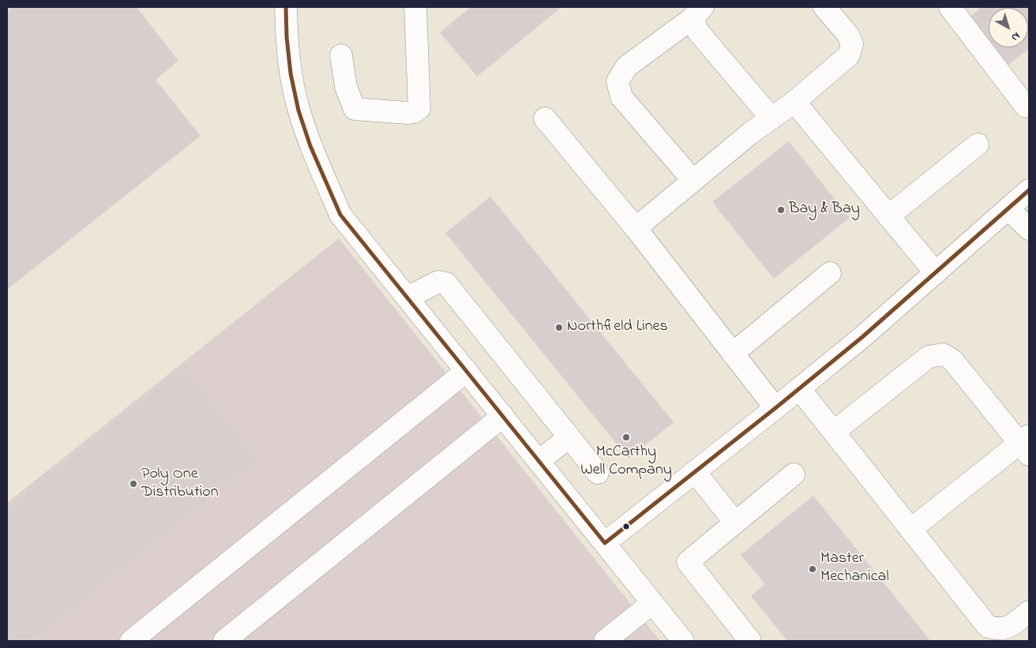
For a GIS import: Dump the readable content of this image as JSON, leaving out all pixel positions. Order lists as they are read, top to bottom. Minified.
{"places":["Bay & Bay","Northfield Lines","McCarthy Well Company","Poly One Distribution","Master Mechanical"],"north":"bottom right"}
